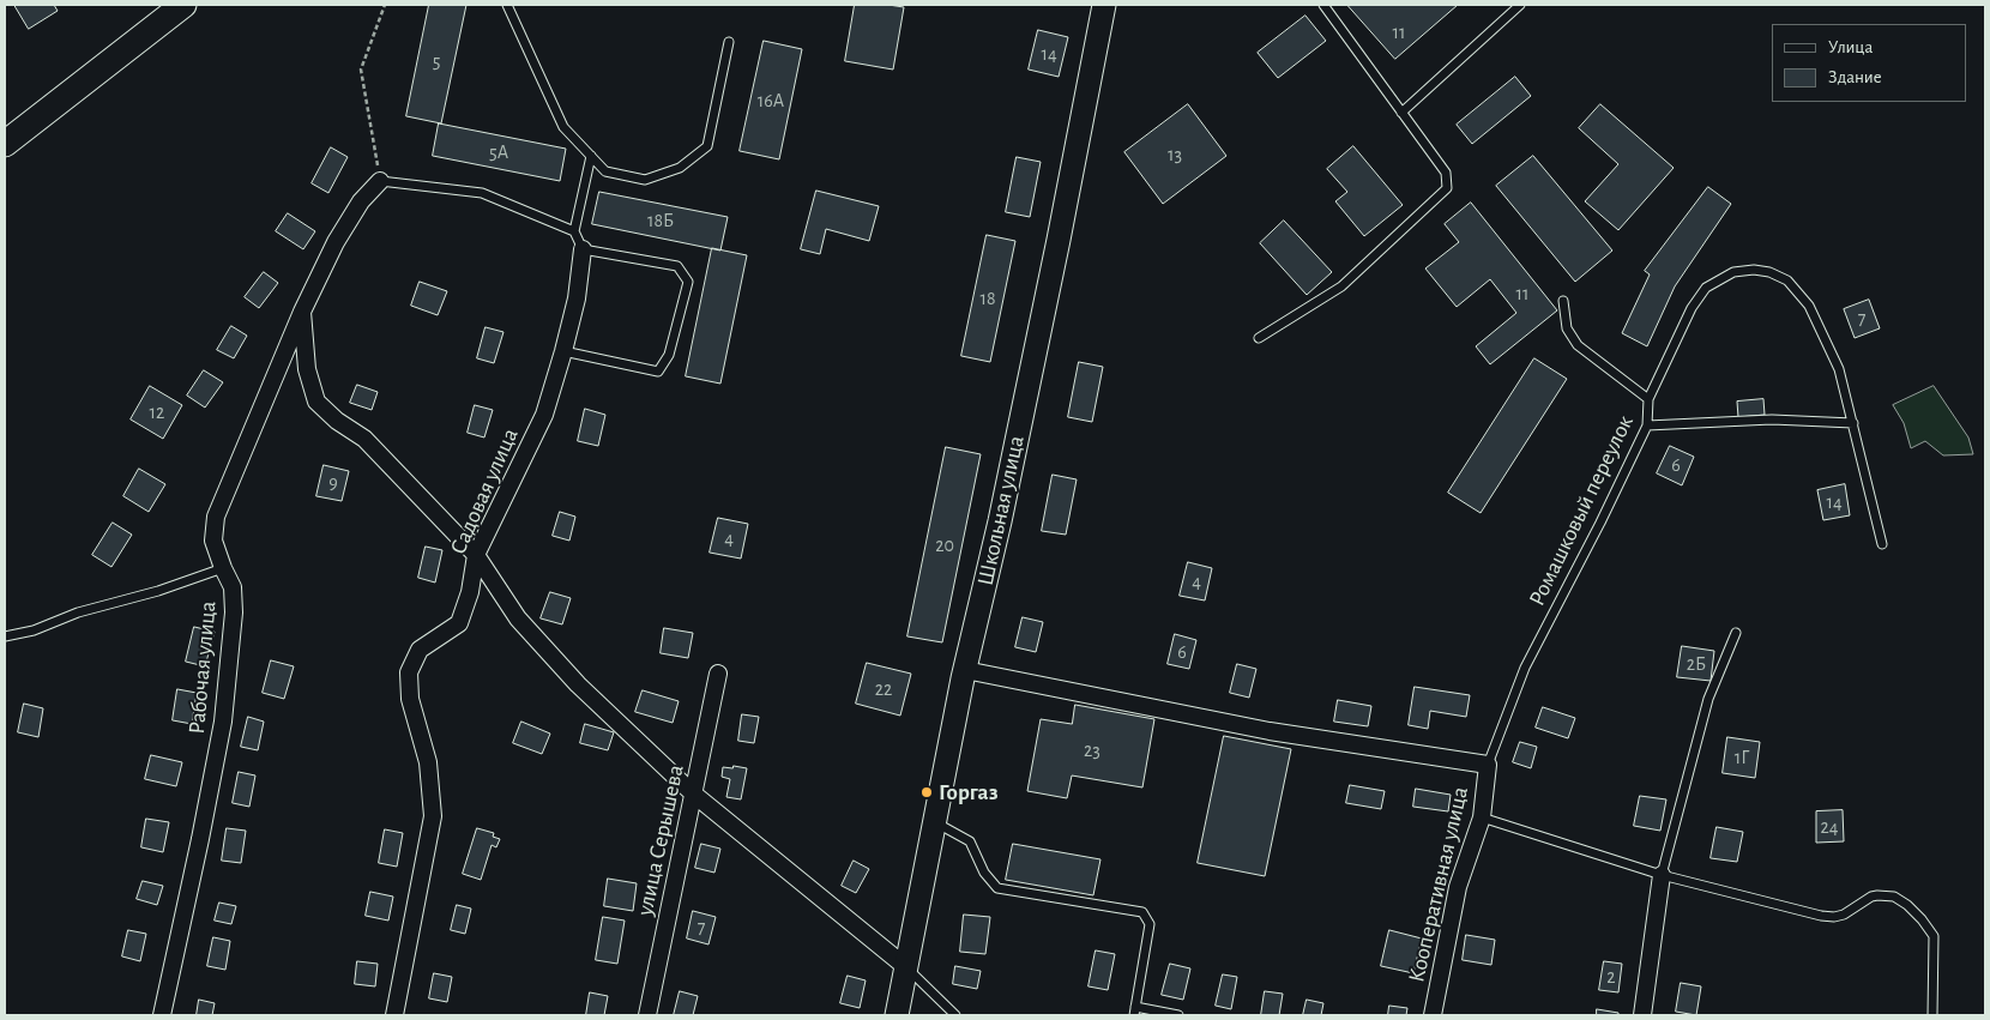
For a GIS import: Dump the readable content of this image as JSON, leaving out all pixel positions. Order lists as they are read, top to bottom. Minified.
{"streets":{"main road":["Школьная улица"],"street":["Садовая улица","Рабочая улица","улица Серышева","Кооперативная улица"],"lane":["Ромашковый переулок"]},"crossings":[["Ромашковый переулок","Кооперативная улица"]],"places":["Горгаз"],"house_numbers":["11","14","5","16А","5А","13","18Б","11","18","7","12","6","9","14","4","20","4","6","2Б","22","23","1Г","24","7","2"],"legend":["Улица","Здание"]}
